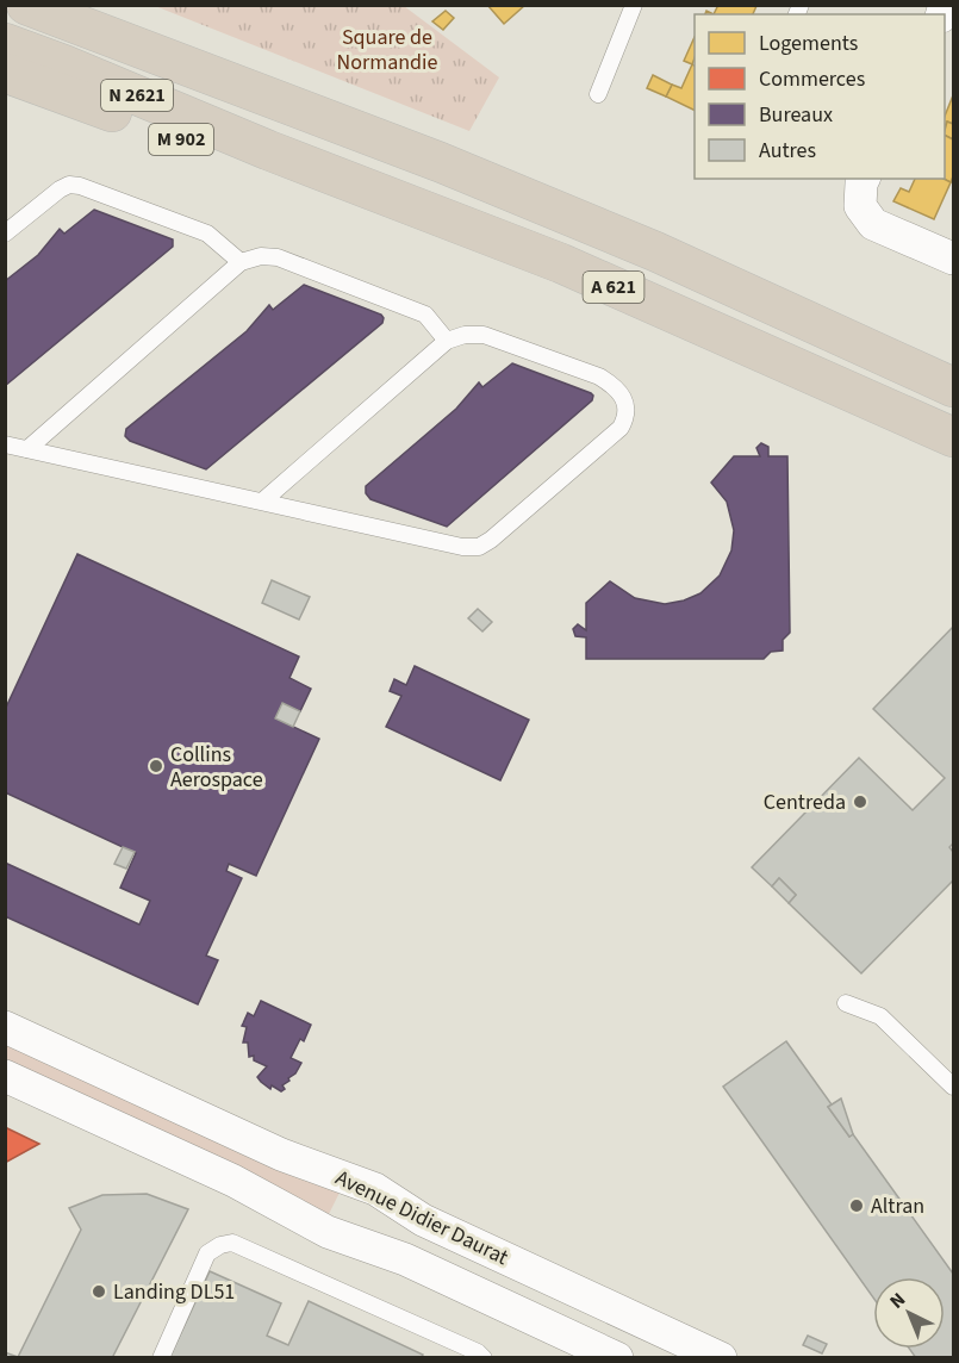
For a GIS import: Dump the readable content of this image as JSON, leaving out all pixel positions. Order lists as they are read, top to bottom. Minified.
{"streets":{"highway":["N 2621","M 902","A 621"],"street":["Avenue Didier Daurat"]},"crossings":[["N 2621","M 902"],["N 2621","A 621"],["M 902","A 621"]],"parks":["Square de Normandie"],"places":["Collins Aerospace","Centreda","Altran","Landing DL51"],"legend":["Logements","Commerces","Bureaux","Autres"],"north":"top left"}
